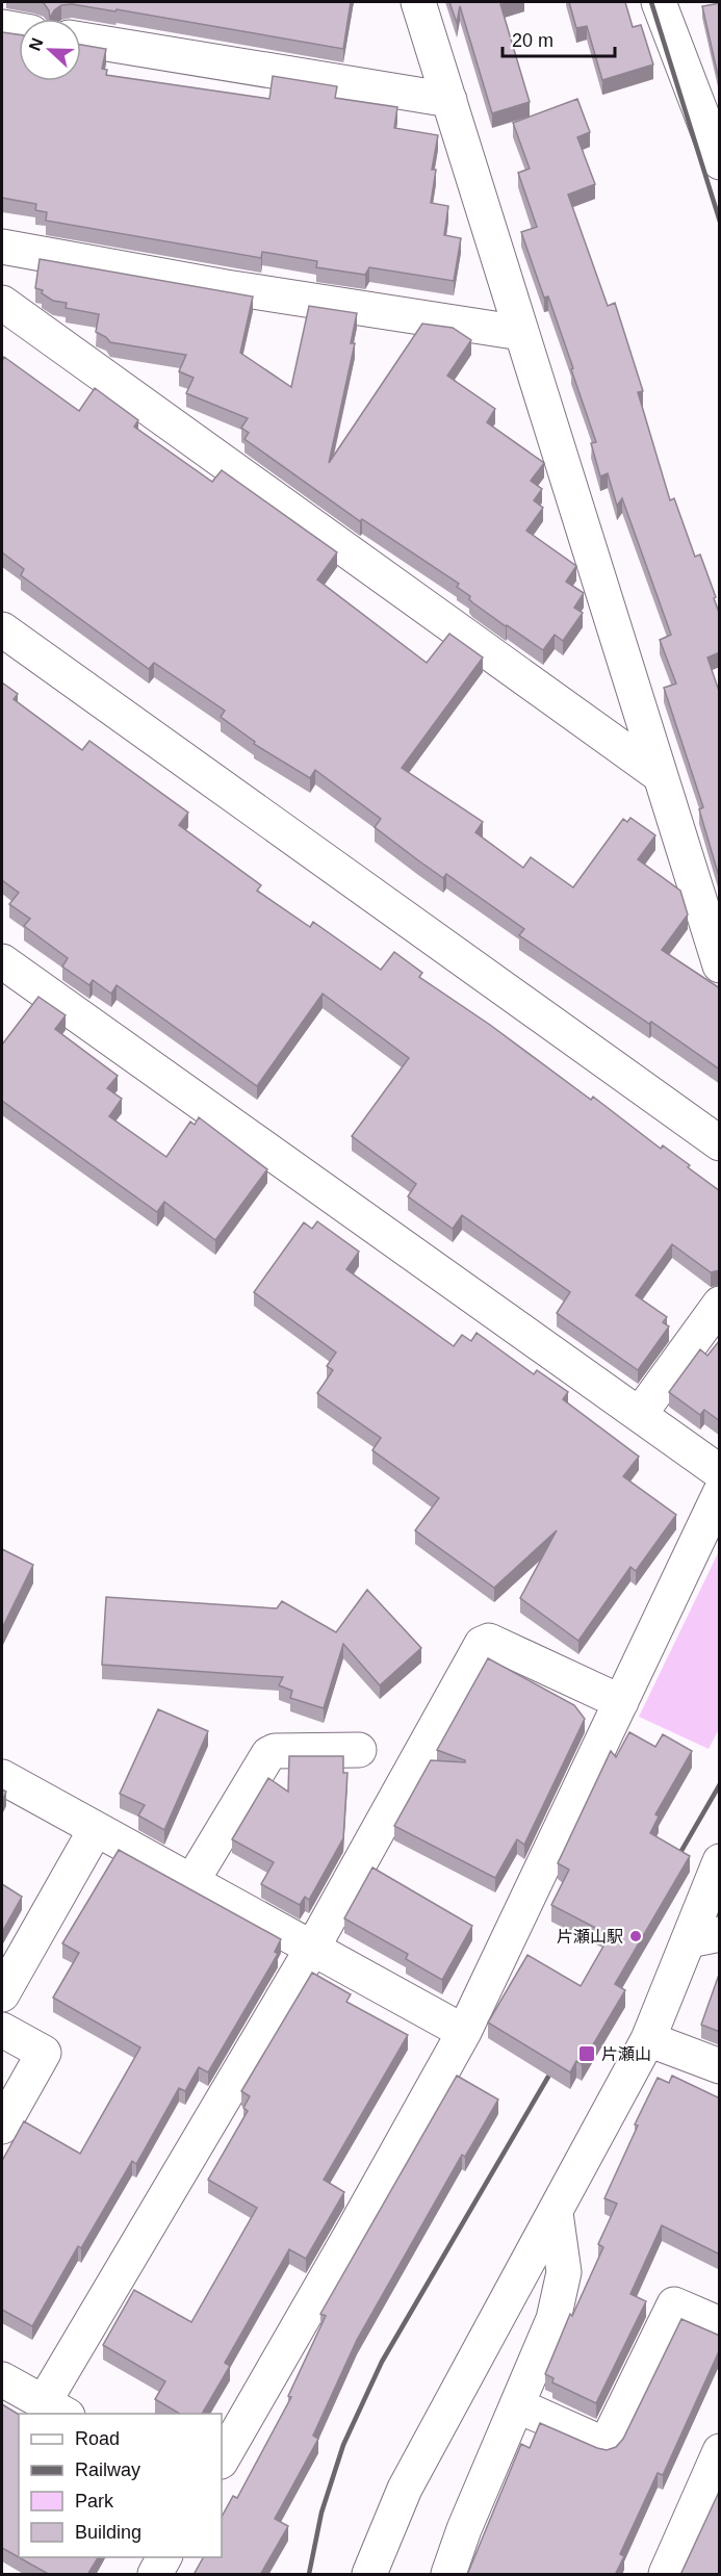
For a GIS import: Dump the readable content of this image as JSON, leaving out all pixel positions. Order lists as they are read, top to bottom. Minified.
{"places":{"other":["片瀬山駅"],"transit":["片瀬山"]},"legend":["Road","Railway","Park","Building"],"scale_bar":"20 m","north":"left"}
